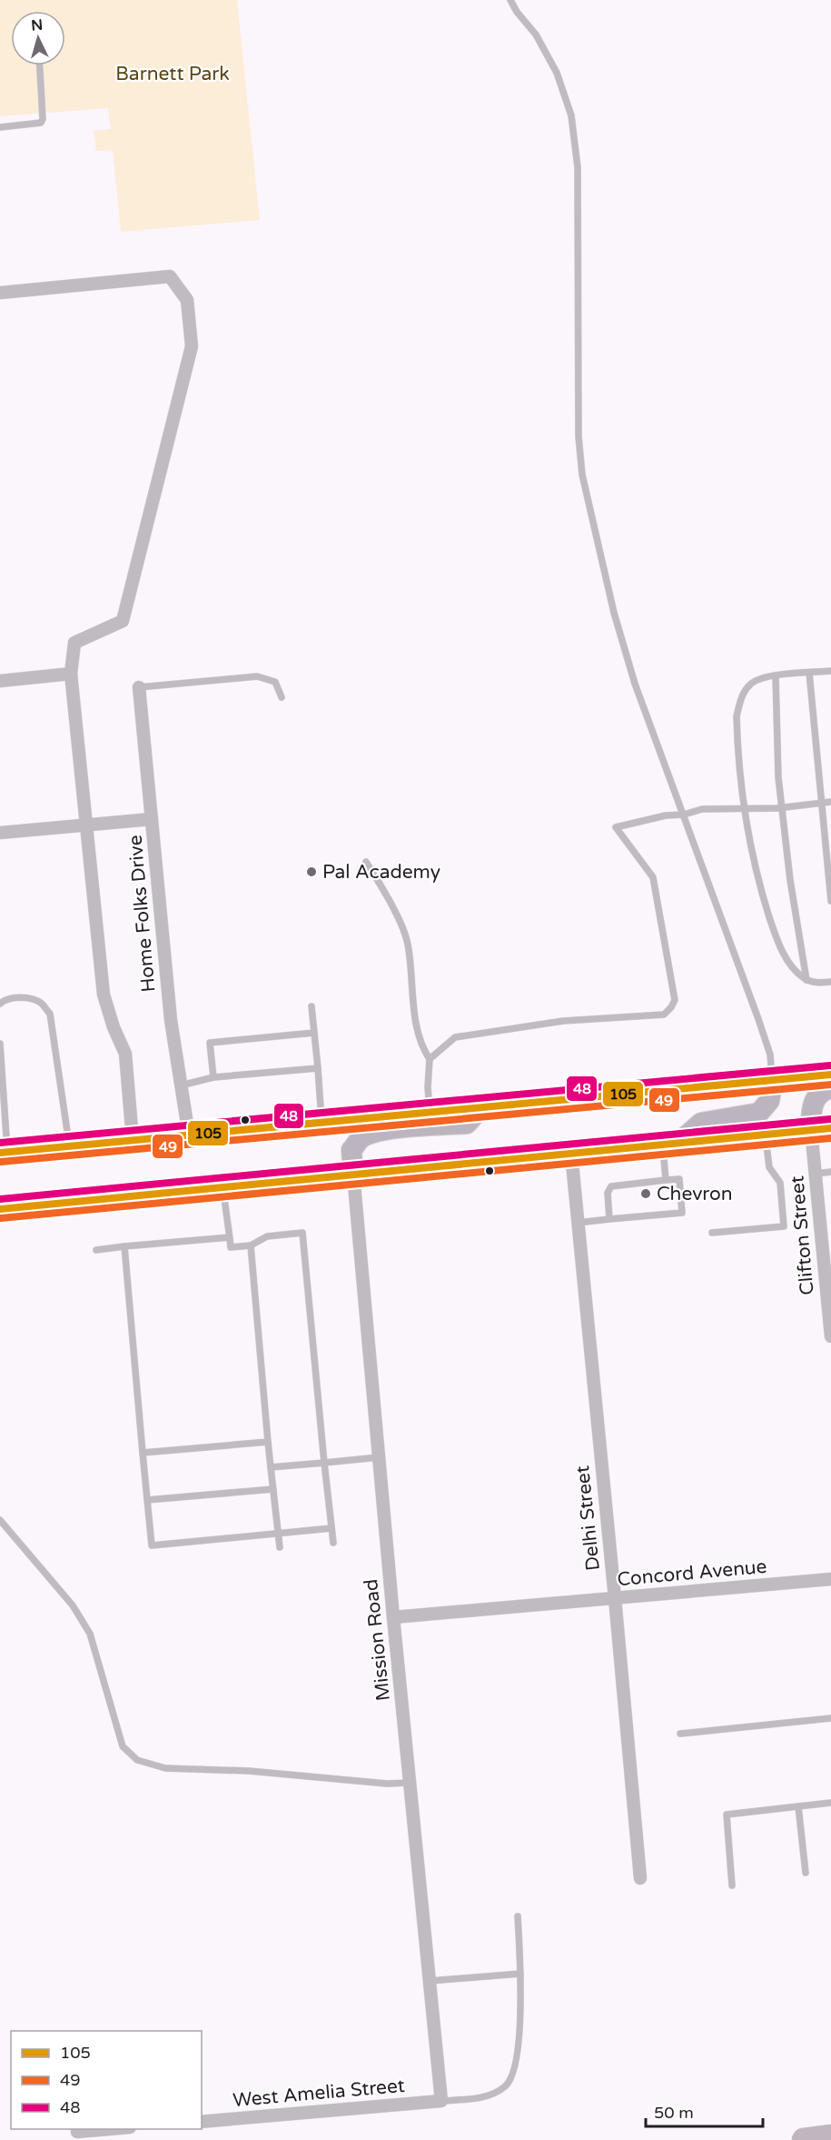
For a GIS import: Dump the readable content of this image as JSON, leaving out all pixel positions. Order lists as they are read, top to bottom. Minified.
{"streets":{"street":["Home Folks Drive","Clifton Street","Delhi Street","Concord Avenue","Mission Road","West Amelia Street"]},"crossings":[["Delhi Street","Concord Avenue"],["Concord Avenue","Mission Road"],["Mission Road","West Amelia Street"]],"parks":["Barnett Park"],"places":["Pal Academy","Chevron"],"lines":["transit line 48","transit line 105","transit line 49"],"legend":["105","49","48"],"scale_bar":"50 m","north":"top"}
